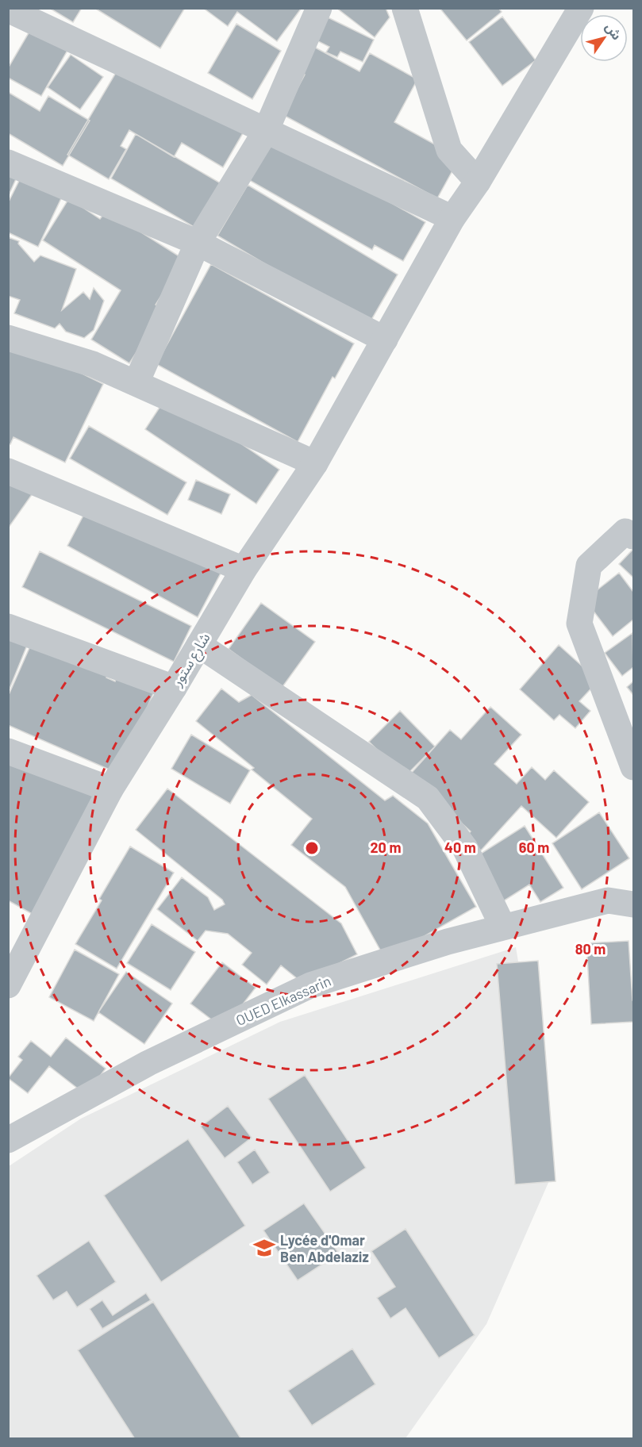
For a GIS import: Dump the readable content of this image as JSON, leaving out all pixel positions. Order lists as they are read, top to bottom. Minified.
{"streets":{"street":["شارع ستور","OUED Elkassarin"]},"places":{"school or university":["Lycée d'Omar Ben Abdelaziz"]},"north":"top right","rings":["20 m","40 m","60 m","80 m"]}
